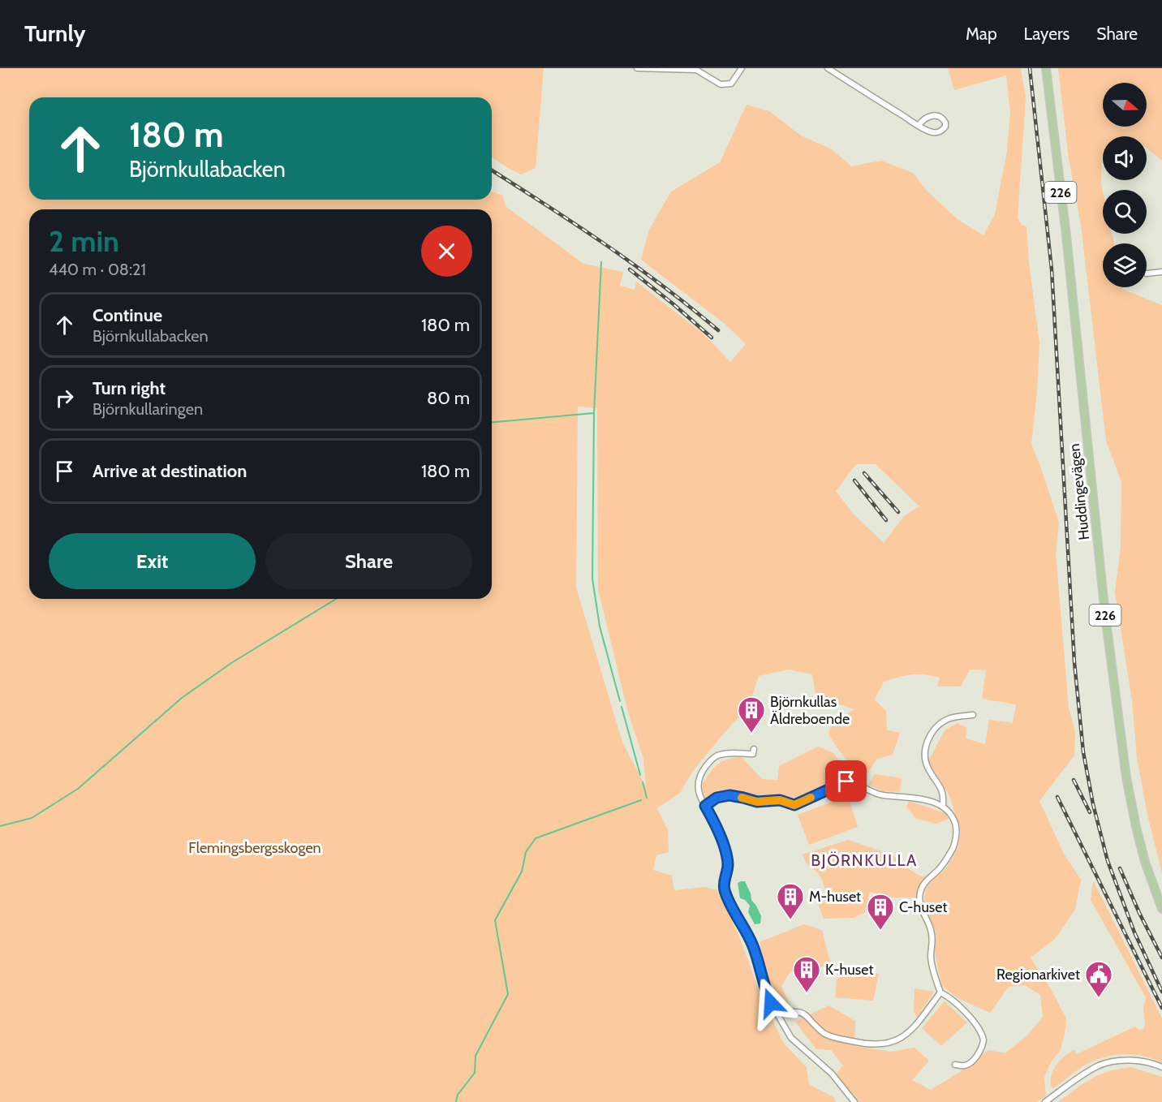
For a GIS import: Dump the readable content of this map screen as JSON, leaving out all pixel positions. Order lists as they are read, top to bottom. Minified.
{"streets":{"main road":["226","Huddingevägen"]},"districts":["BJÖRNKULLA"],"parks":["Flemingsbergsskogen"],"places":{"building":["Björnkullas Äldreboende","M-huset","C-huset","K-huset"],"public building":["Regionarkivet"]},"north":"right","page":{"header":"Turnly","nav":["Map","Layers","Share"],"turn":["180 m","Björnkullabacken"],"heading":["2 min","440 m · 08:21"],"list":[{"name":"Continue","note":"Björnkullabacken","value":"180 m"},{"name":"Turn right","note":"Björnkullaringen","value":"80 m"},{"name":"Arrive at destination","value":"180 m"}],"buttons":["Exit","Share"]}}
